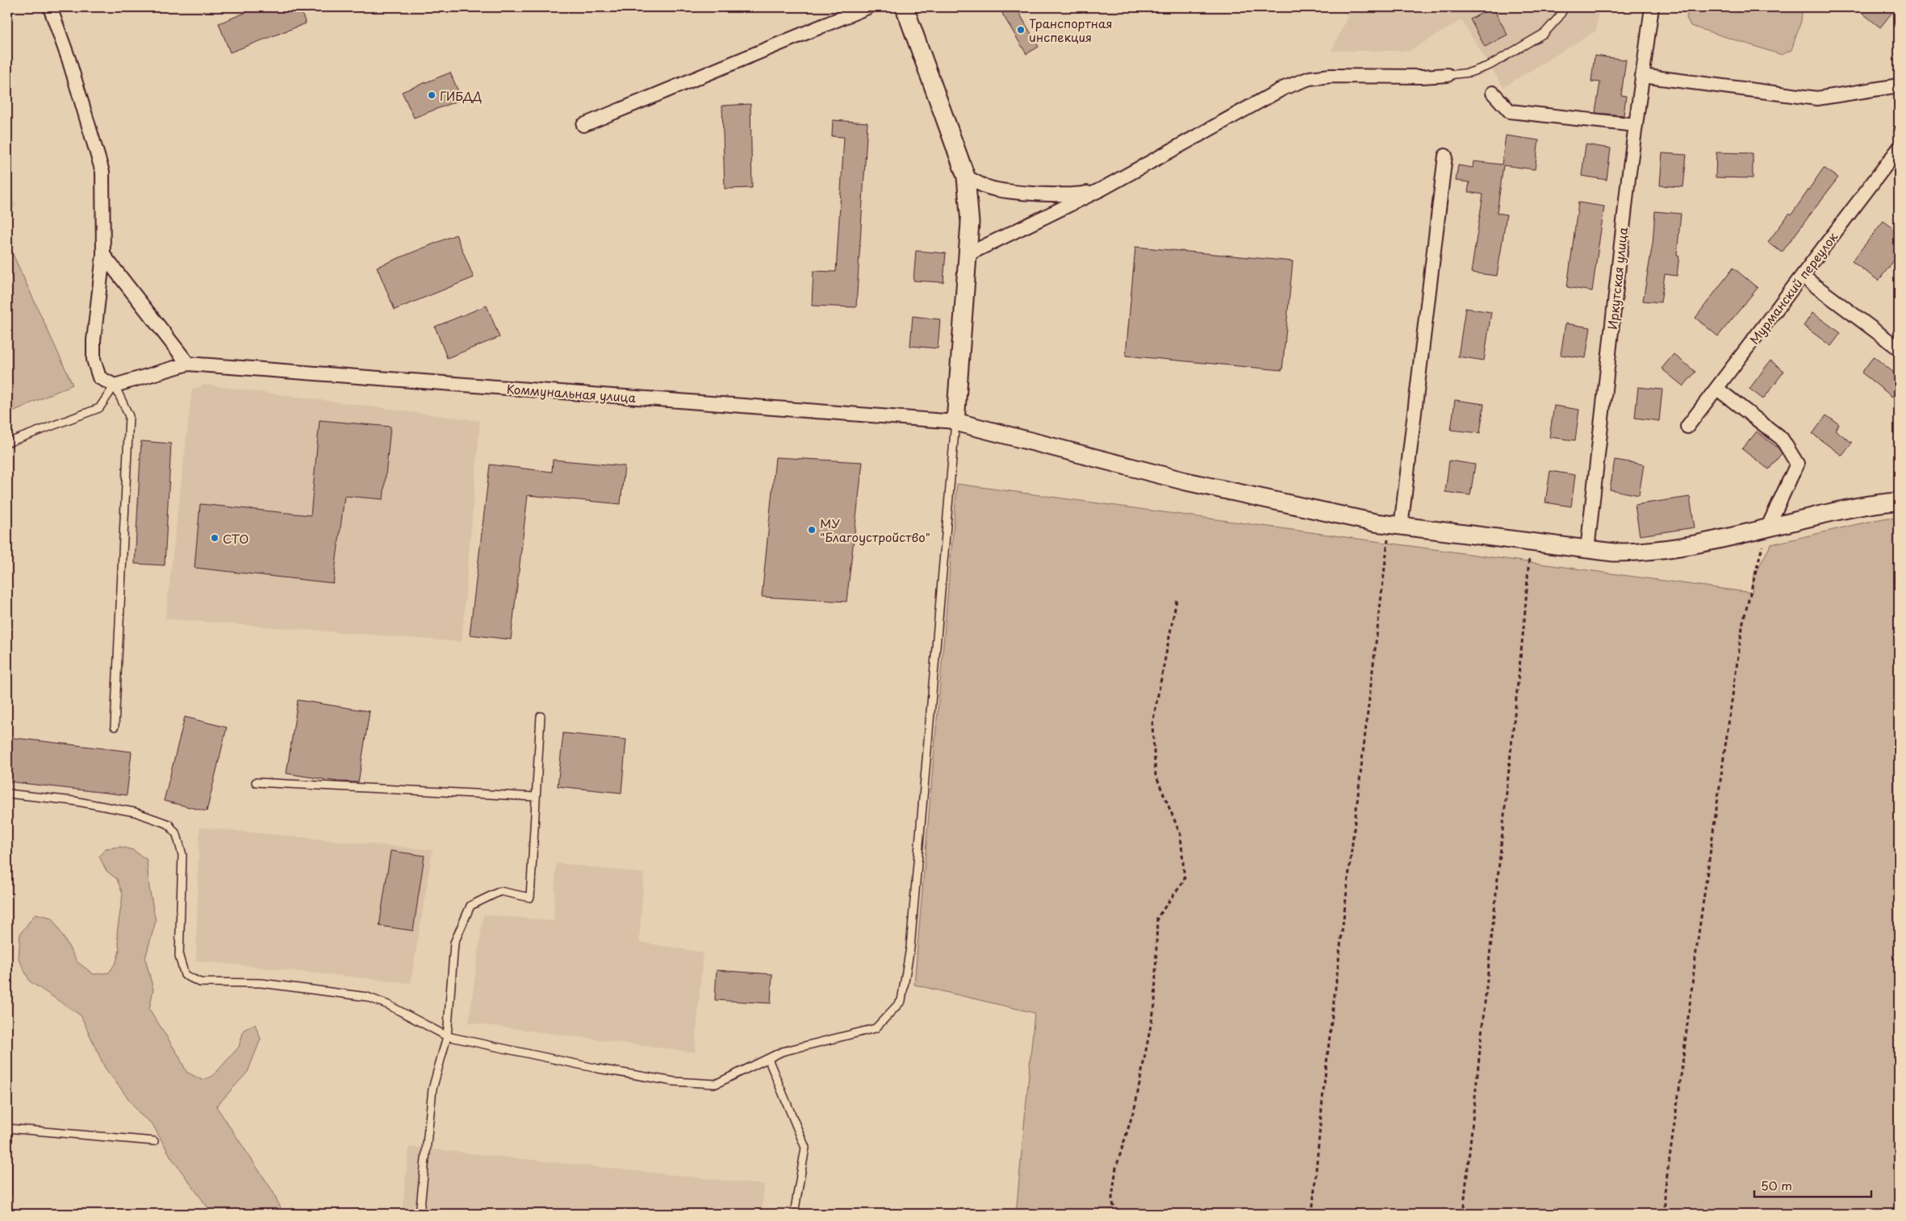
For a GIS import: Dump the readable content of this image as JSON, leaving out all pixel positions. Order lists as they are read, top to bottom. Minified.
{"streets":{"street":["Иркутская улица","Мурманский переулок","Коммунальная улица"]},"places":["Транспортная инспекция","ГИБДД","МУ \"Благоустройство\"","СТО"],"scale_bar":"50 m"}
